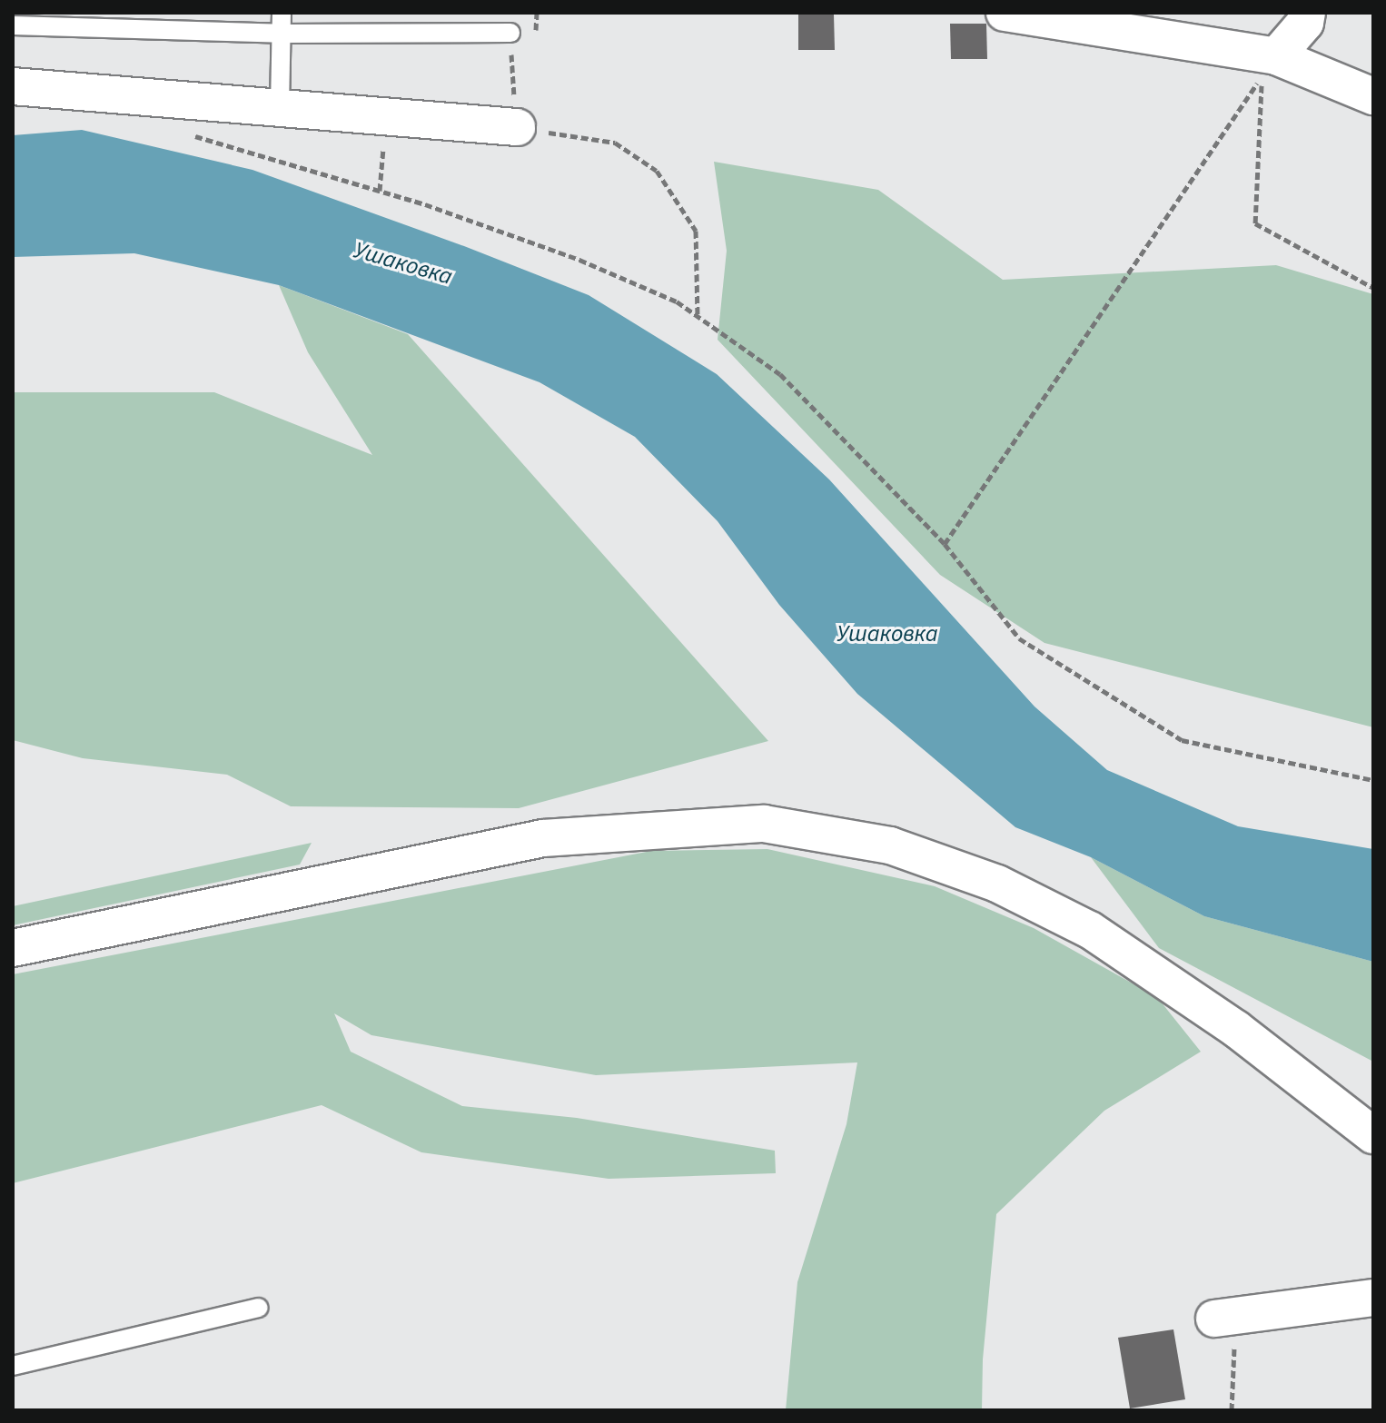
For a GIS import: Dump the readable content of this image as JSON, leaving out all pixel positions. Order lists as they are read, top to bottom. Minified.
{"water":["Ушаковка"]}
